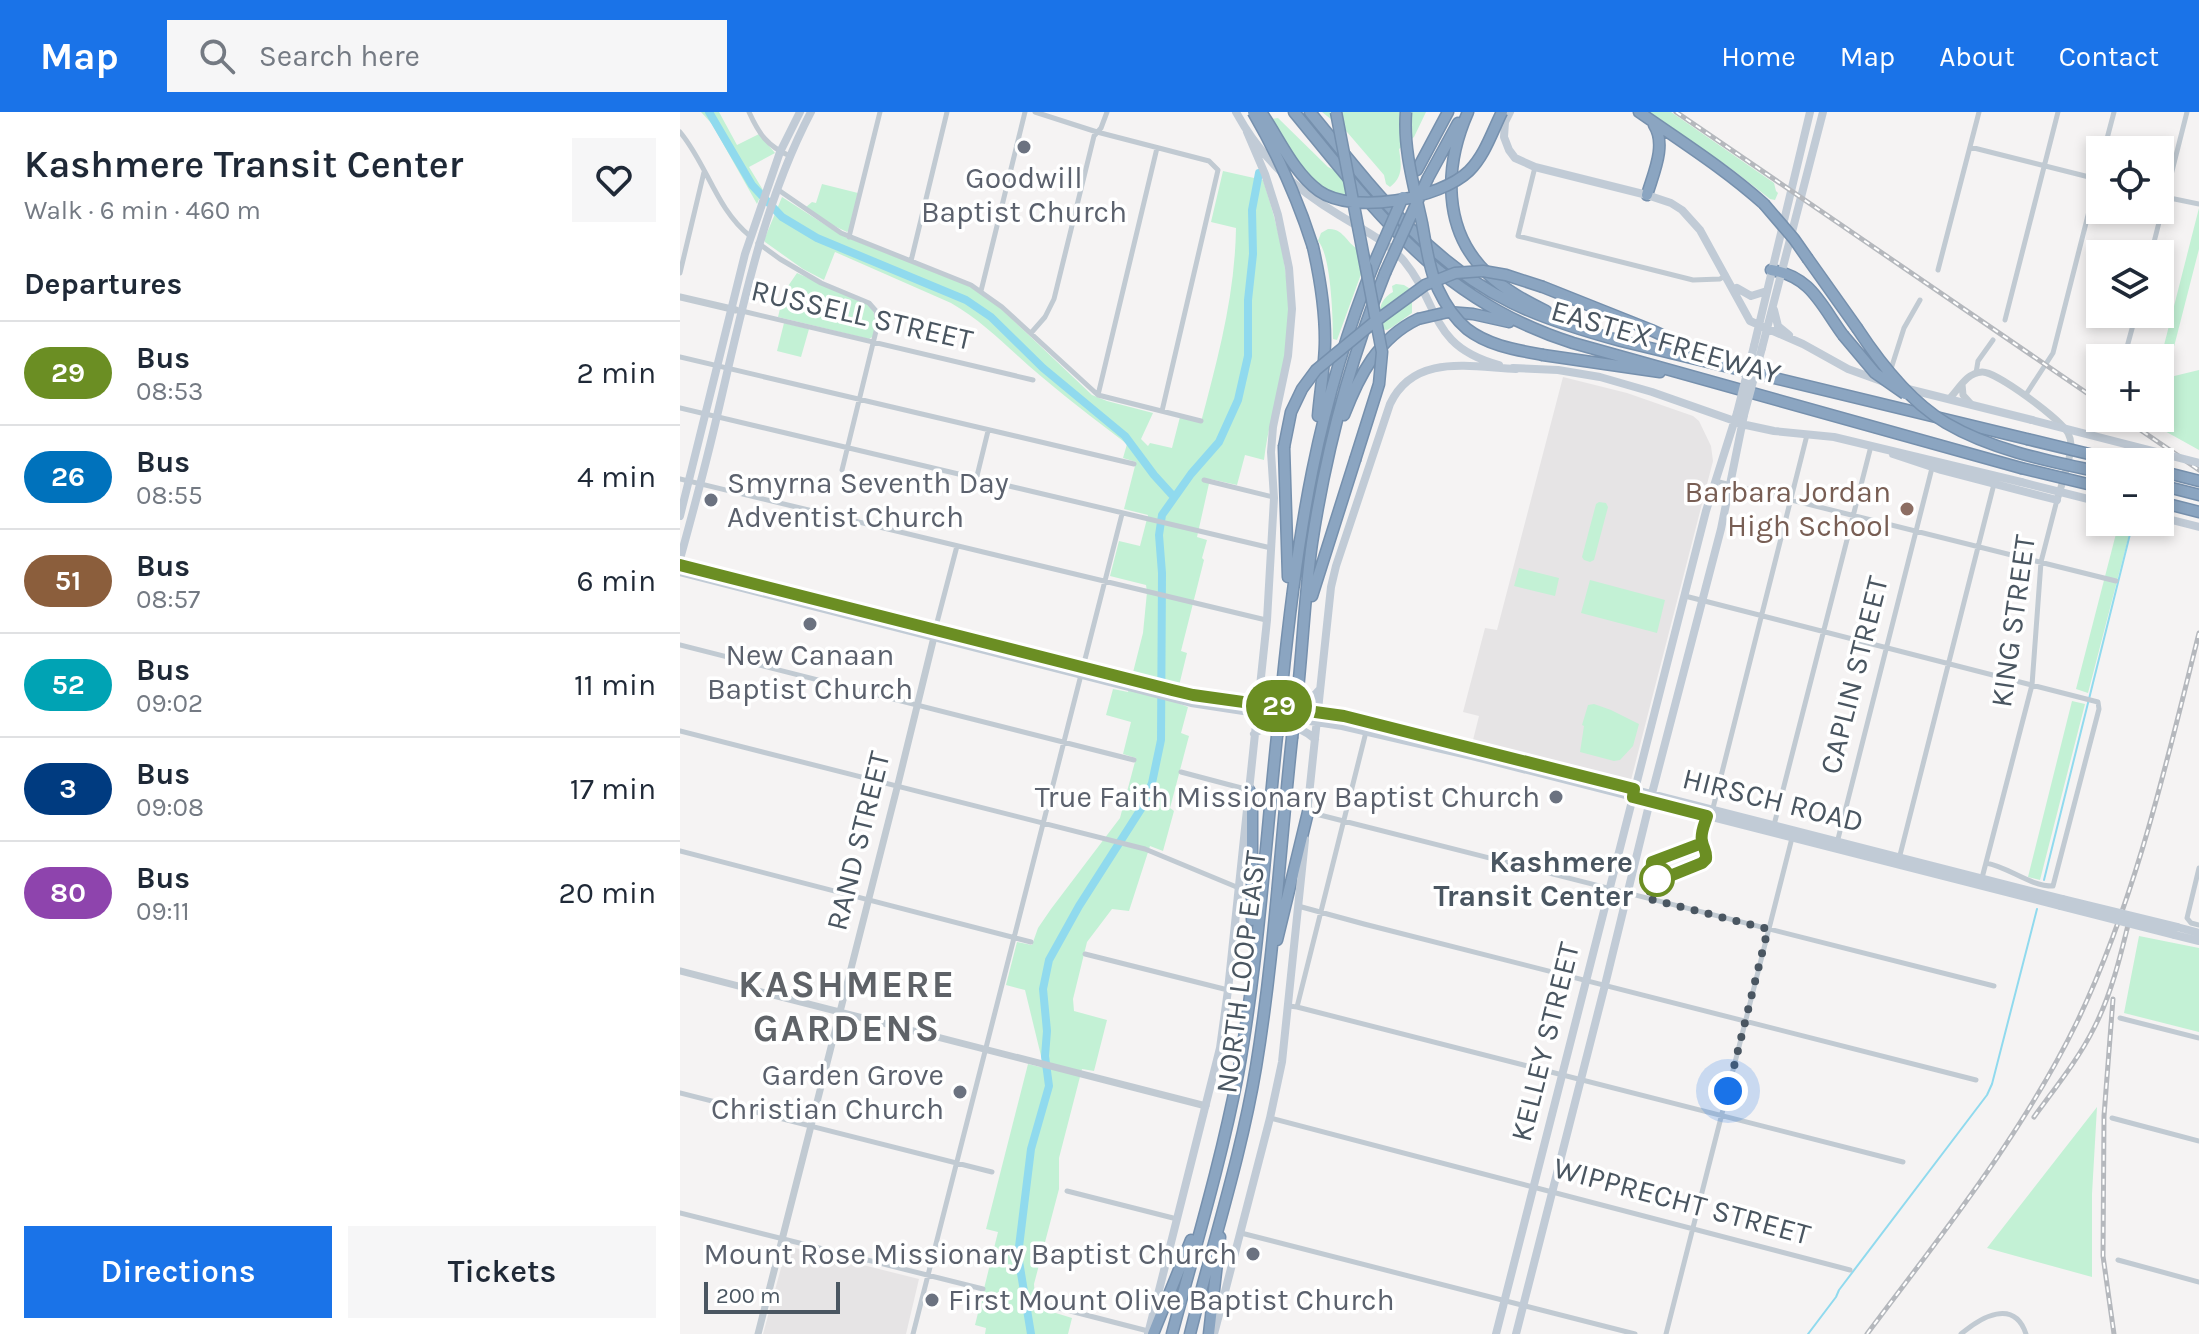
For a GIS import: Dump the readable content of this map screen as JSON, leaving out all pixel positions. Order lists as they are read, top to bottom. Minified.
{"streets":{"highway":["EASTEX FREEWAY","NORTH LOOP EAST"],"main road":["HIRSCH ROAD","KELLEY STREET"],"street":["RUSSELL STREET","KING STREET","CAPLIN STREET","RAND STREET","WIPPRECHT STREET"]},"crossings":[["KING STREET","HIRSCH ROAD"],["CAPLIN STREET","HIRSCH ROAD"],["HIRSCH ROAD","RAND STREET"],["HIRSCH ROAD","KELLEY STREET"],["KELLEY STREET","WIPPRECHT STREET"]],"districts":["KASHMERE GARDENS"],"places":["Goodwill Baptist Church","Smyrna Seventh Day Adventist Church","Barbara Jordan High School","New Canaan Baptist Church","True Faith Missionary Baptist Church","Kashmere Transit Center","Garden Grove Christian Church","Mount Rose Missionary Baptist Church","First Mount Olive Baptist Church"],"lines":["bus line 29"],"scale_bar":"200 m","page":{"header":"Map","search":"Search here","nav":["Home","Map","About","Contact"],"heading":[["Kashmere Transit Center","Walk · 6 min · 460 m"],"Departures"],"on_map":"29","map_buttons":["+","−"],"list":[{"mark":"29","name":"Bus","note":"08:53","value":"2 min"},{"mark":"26","name":"Bus","note":"08:55","value":"4 min"},{"mark":"51","name":"Bus","note":"08:57","value":"6 min"},{"mark":"52","name":"Bus","note":"09:02","value":"11 min"},{"mark":"3","name":"Bus","note":"09:08","value":"17 min"},{"mark":"80","name":"Bus","note":"09:11","value":"20 min"}],"buttons":["Directions","Tickets"],"scale":"200 m"}}
